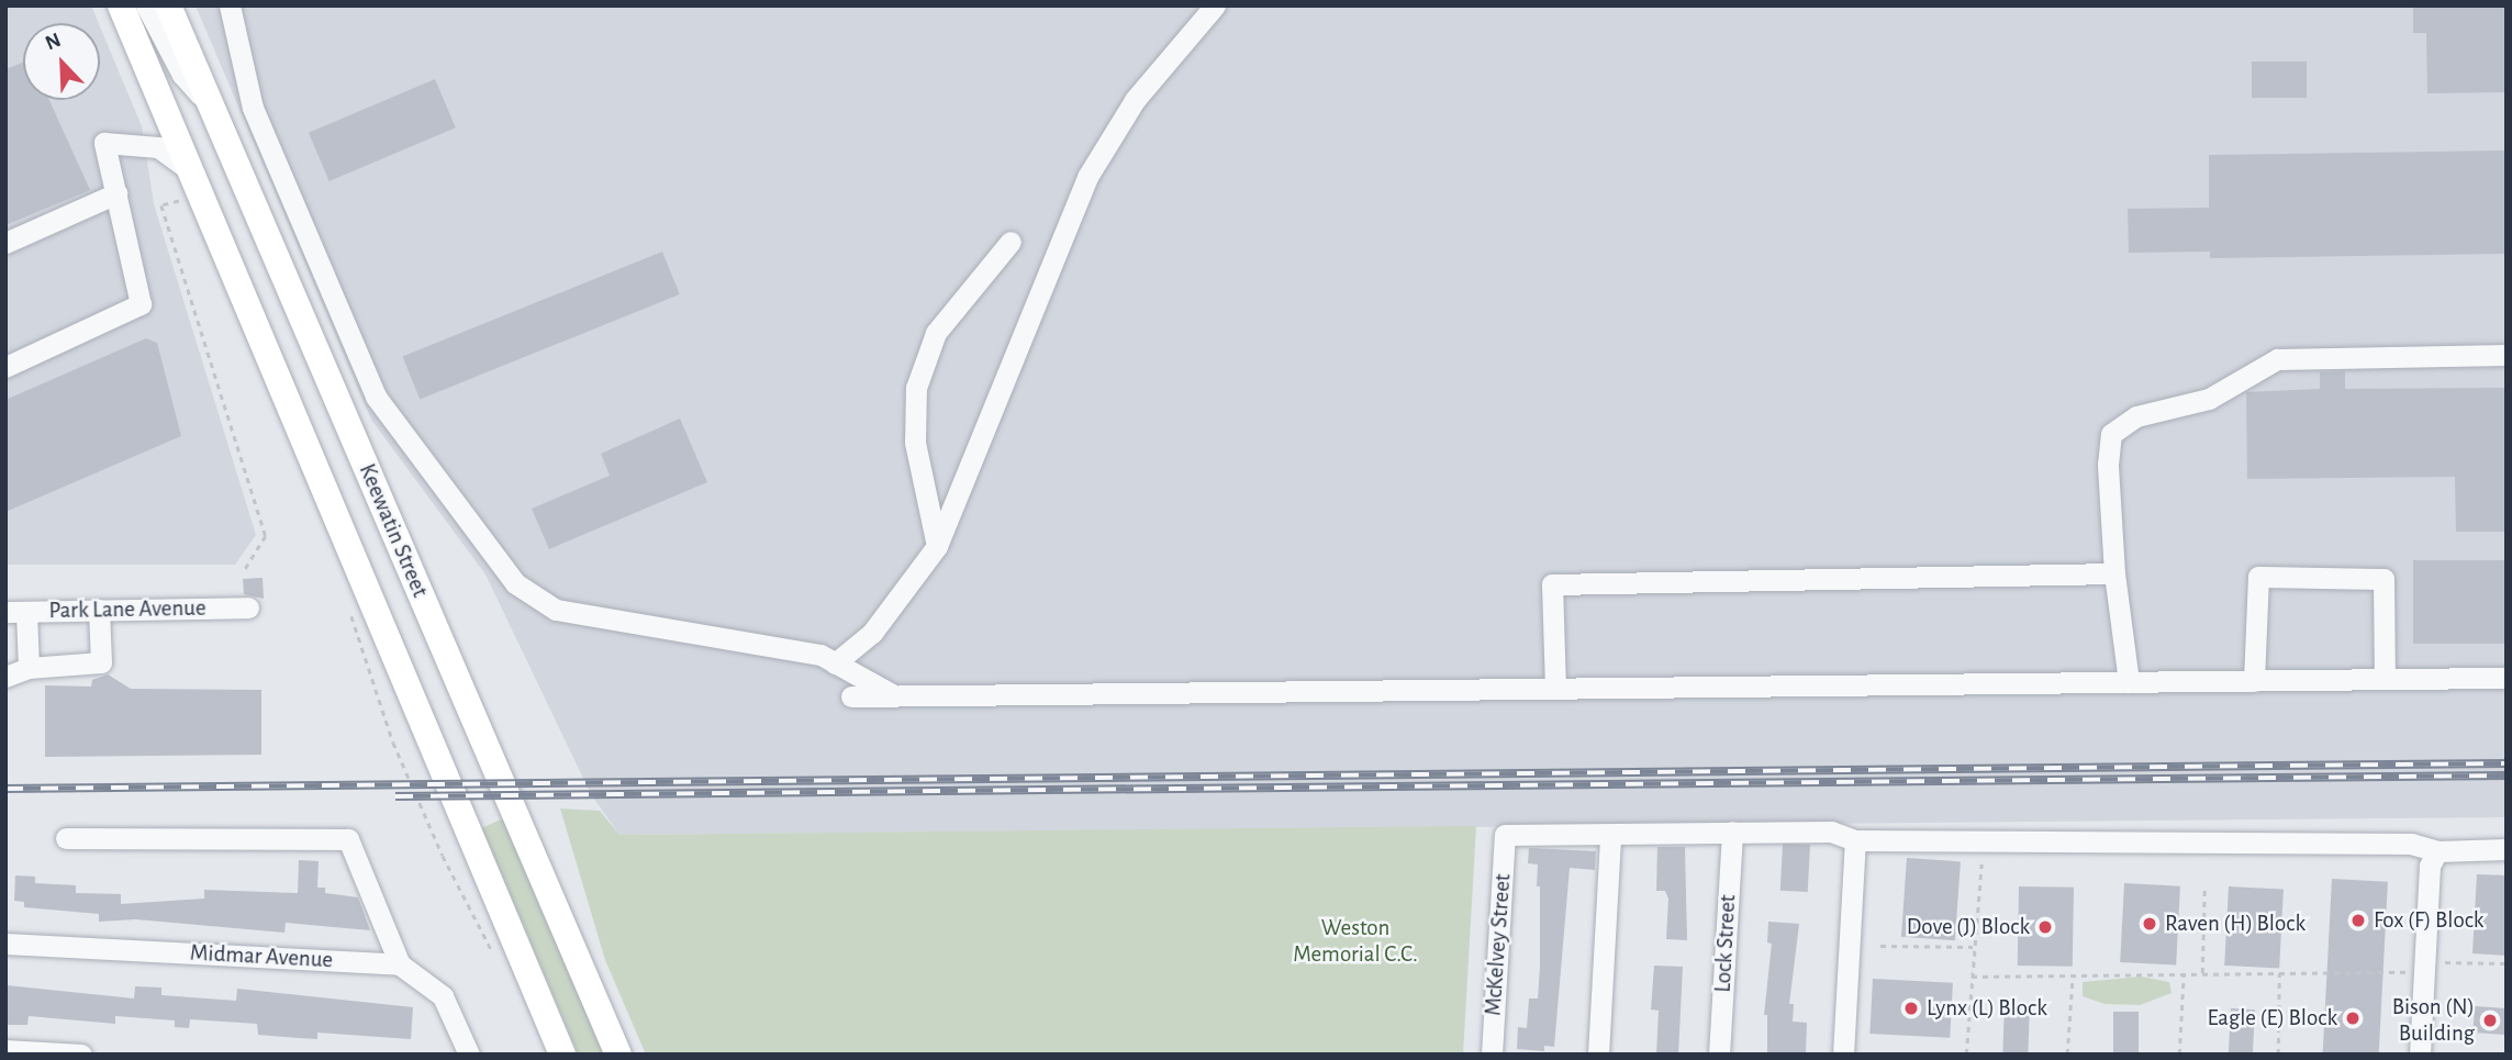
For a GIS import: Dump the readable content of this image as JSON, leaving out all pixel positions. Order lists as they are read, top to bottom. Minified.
{"streets":{"main road":["Keewatin Street"],"street":["Park Lane Avenue","Lock Street","McKelvey Street","Midmar Avenue"]},"parks":["Weston Memorial C.C."],"places":["Fox (F) Block","Raven (H) Block","Dove (J) Block","Lynx (L) Block","Eagle (E) Block","Bison (N) Building"],"north":"top left"}
